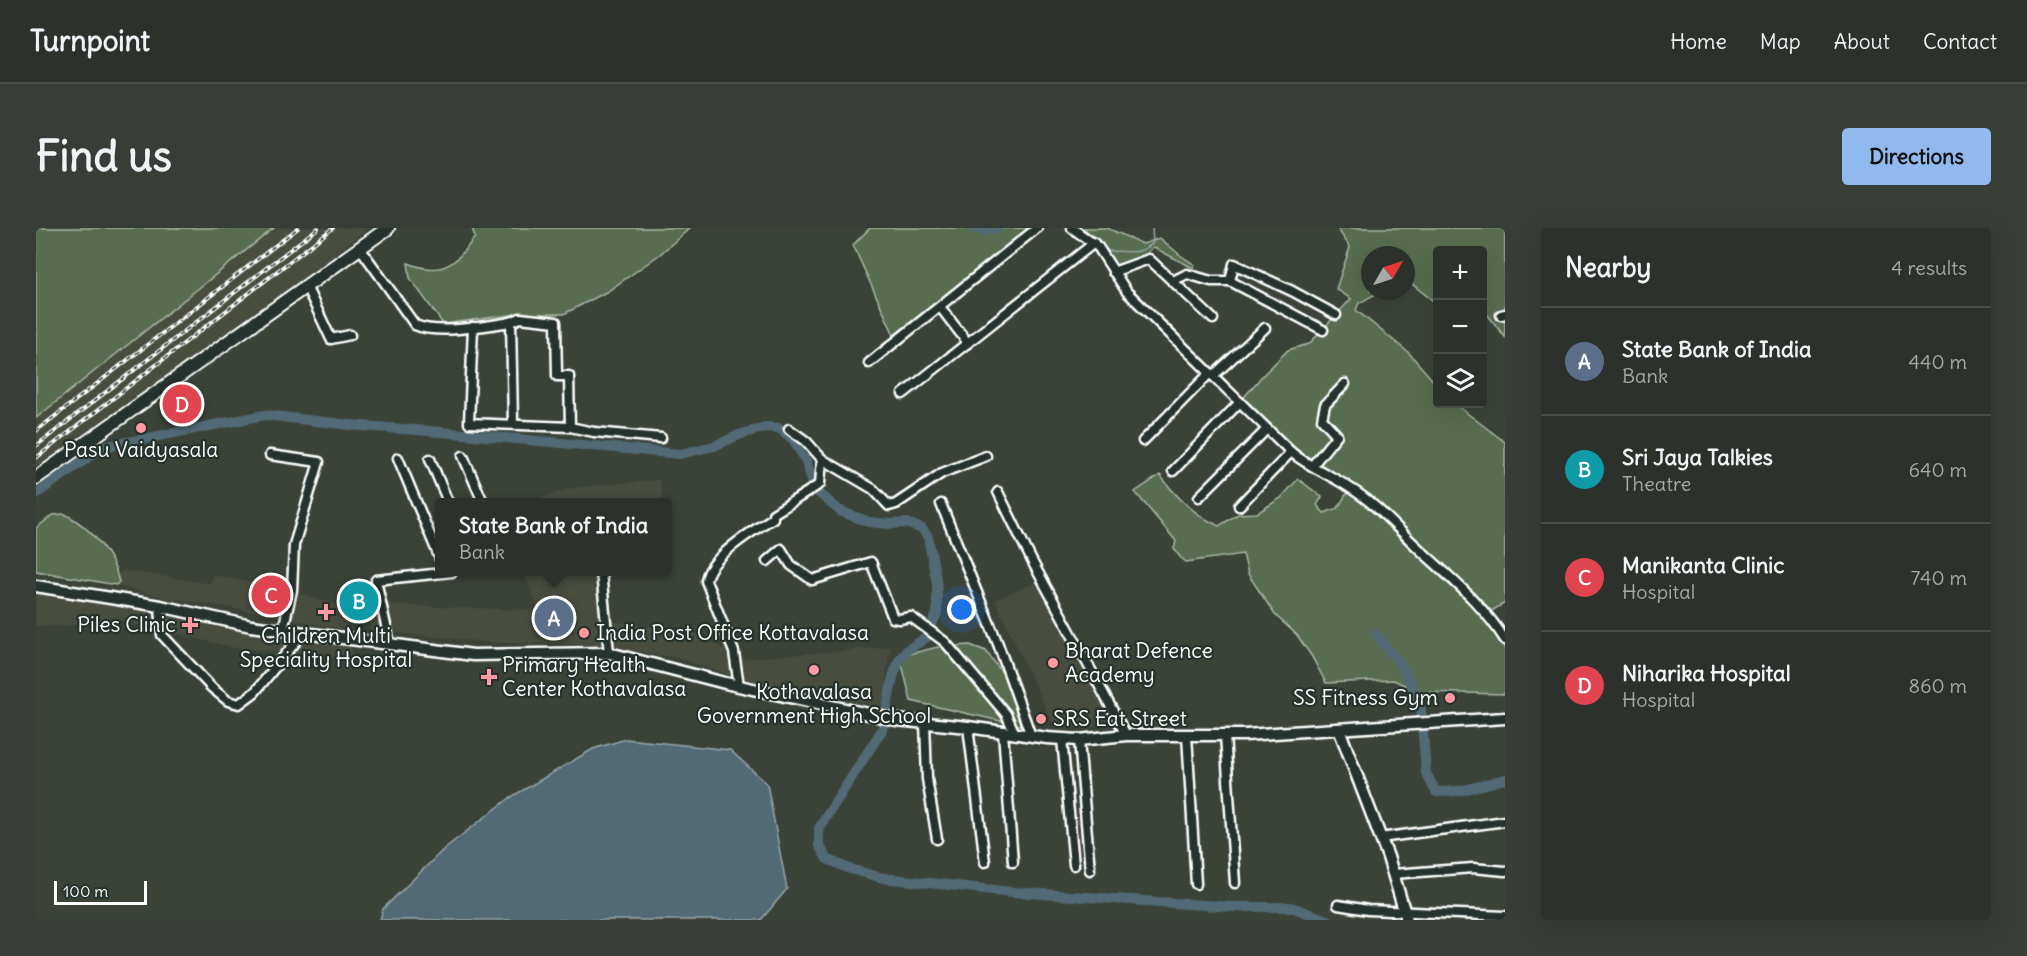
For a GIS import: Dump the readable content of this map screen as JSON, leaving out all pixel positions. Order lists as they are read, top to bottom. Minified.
{"places":{"other":["Pasu Vaidyasala","India Post Office Kottavalasa","Bharat Defence Academy","Kothavalasa Government High School","SS Fitness Gym","SRS Eat Street"],"health":["Children Multi Speciality Hospital","Piles Clinic","Primary Health Center Kothavalasa"]},"scale_bar":"100 m","north":"top right","page":{"header":"Turnpoint","nav":["Home","Map","About","Contact"],"buttons":"Directions","title":"Find us","heading":["Nearby","4 results"],"map_buttons":["+","−"],"list":[{"mark":"A","name":"State Bank of India","note":"Bank","value":"440 m"},{"mark":"B","name":"Sri Jaya Talkies","note":"Theatre","value":"640 m"},{"mark":"C","name":"Manikanta Clinic","note":"Hospital","value":"740 m"},{"mark":"D","name":"Niharika Hospital","note":"Hospital","value":"860 m"}],"pins":["D","C","B","A"],"popup":["State Bank of India","Bank"],"scale":"100 m"}}
